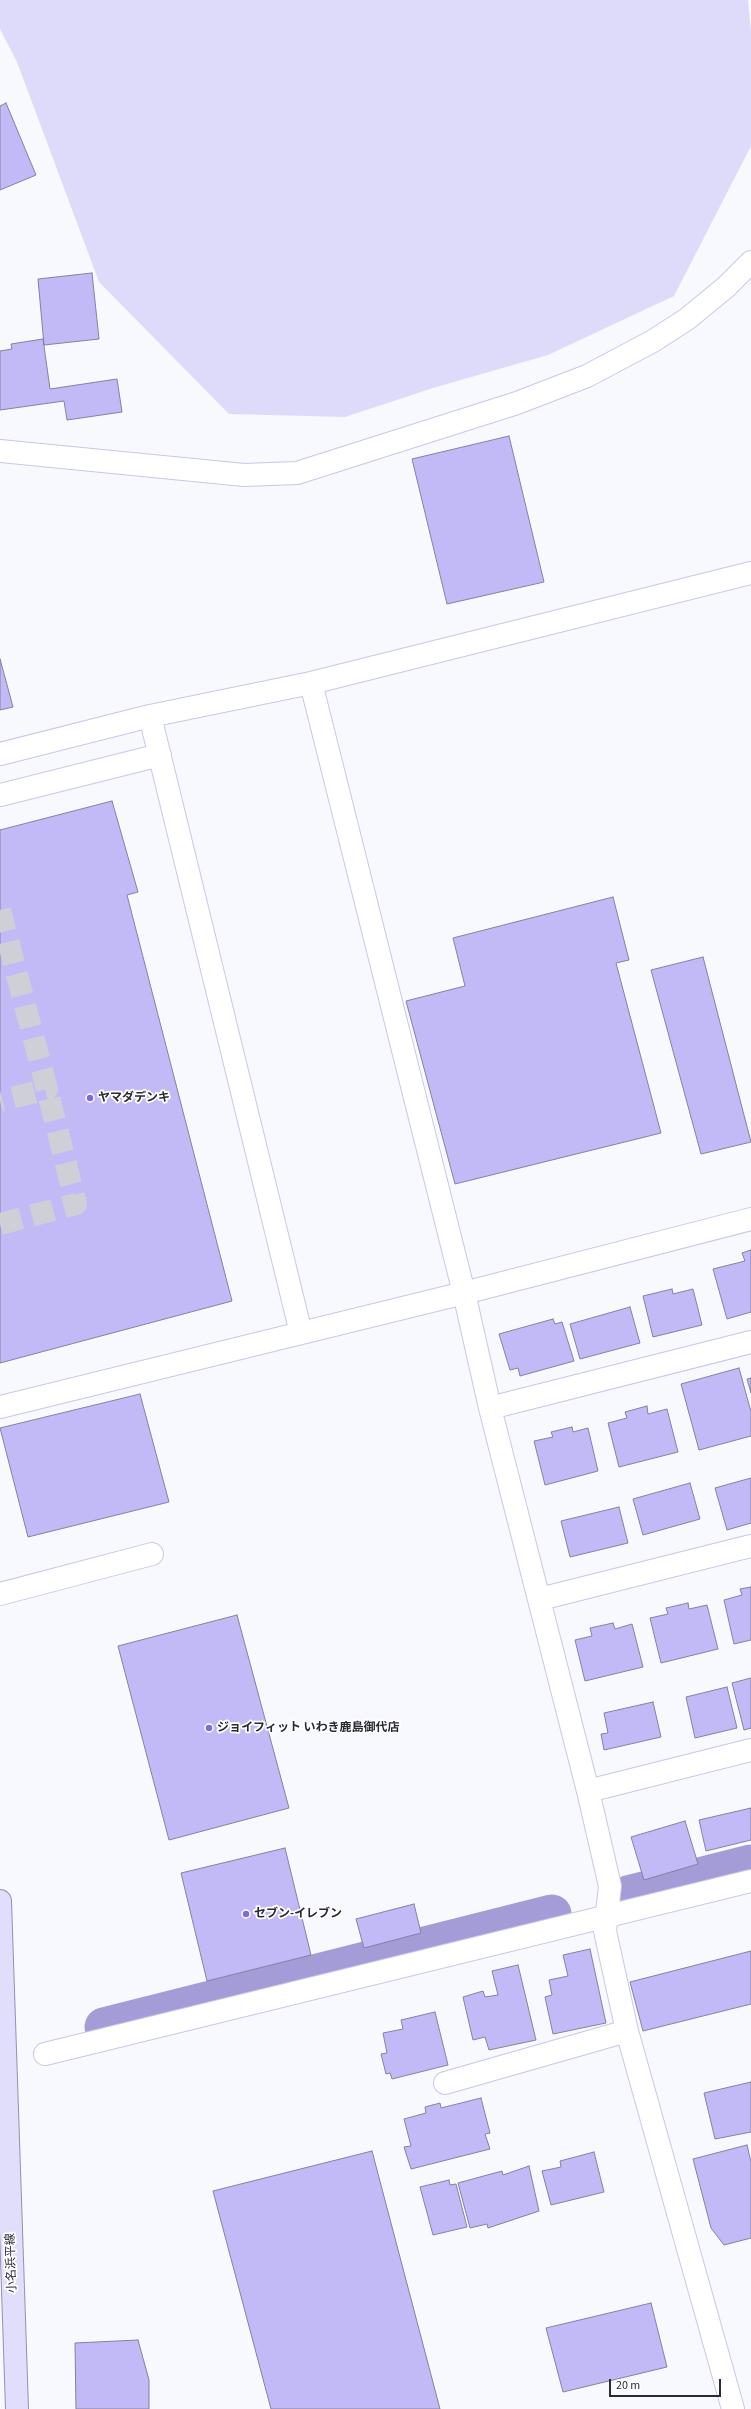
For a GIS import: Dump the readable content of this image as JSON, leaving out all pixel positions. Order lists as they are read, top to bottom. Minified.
{"streets":{"main road":["小名浜平線"]},"places":["ヤマダデンキ","ジョイフィット いわき鹿島御代店","セブン-イレブン"],"scale_bar":"20 m"}
